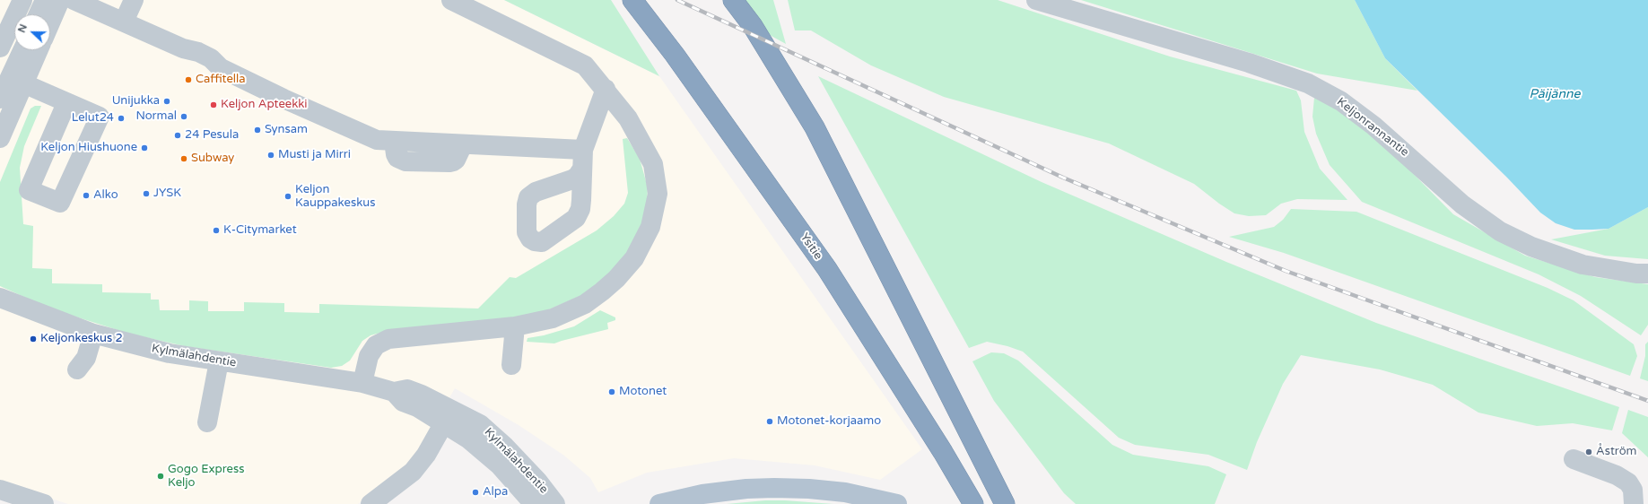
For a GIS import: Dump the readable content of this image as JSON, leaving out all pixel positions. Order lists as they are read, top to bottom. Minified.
{"streets":{"highway":["Ysitie"],"street":["Keljonrannantie","Kylmälahdentie"]},"water":["Päijänne"],"places":["Caffitella","Unijukka","Keljon Apteekki","Normal","Lelut24","Synsam","24 Pesula","Keljon Hiushuone","Musti ja Mirri","Subway","JYSK","Alko","Keljon Kauppakeskus","K-Citymarket","Keljonkeskus 2","Motonet","Motonet-korjaamo","Åström","Gogo Express Keljo","Alpa"],"north":"left"}
